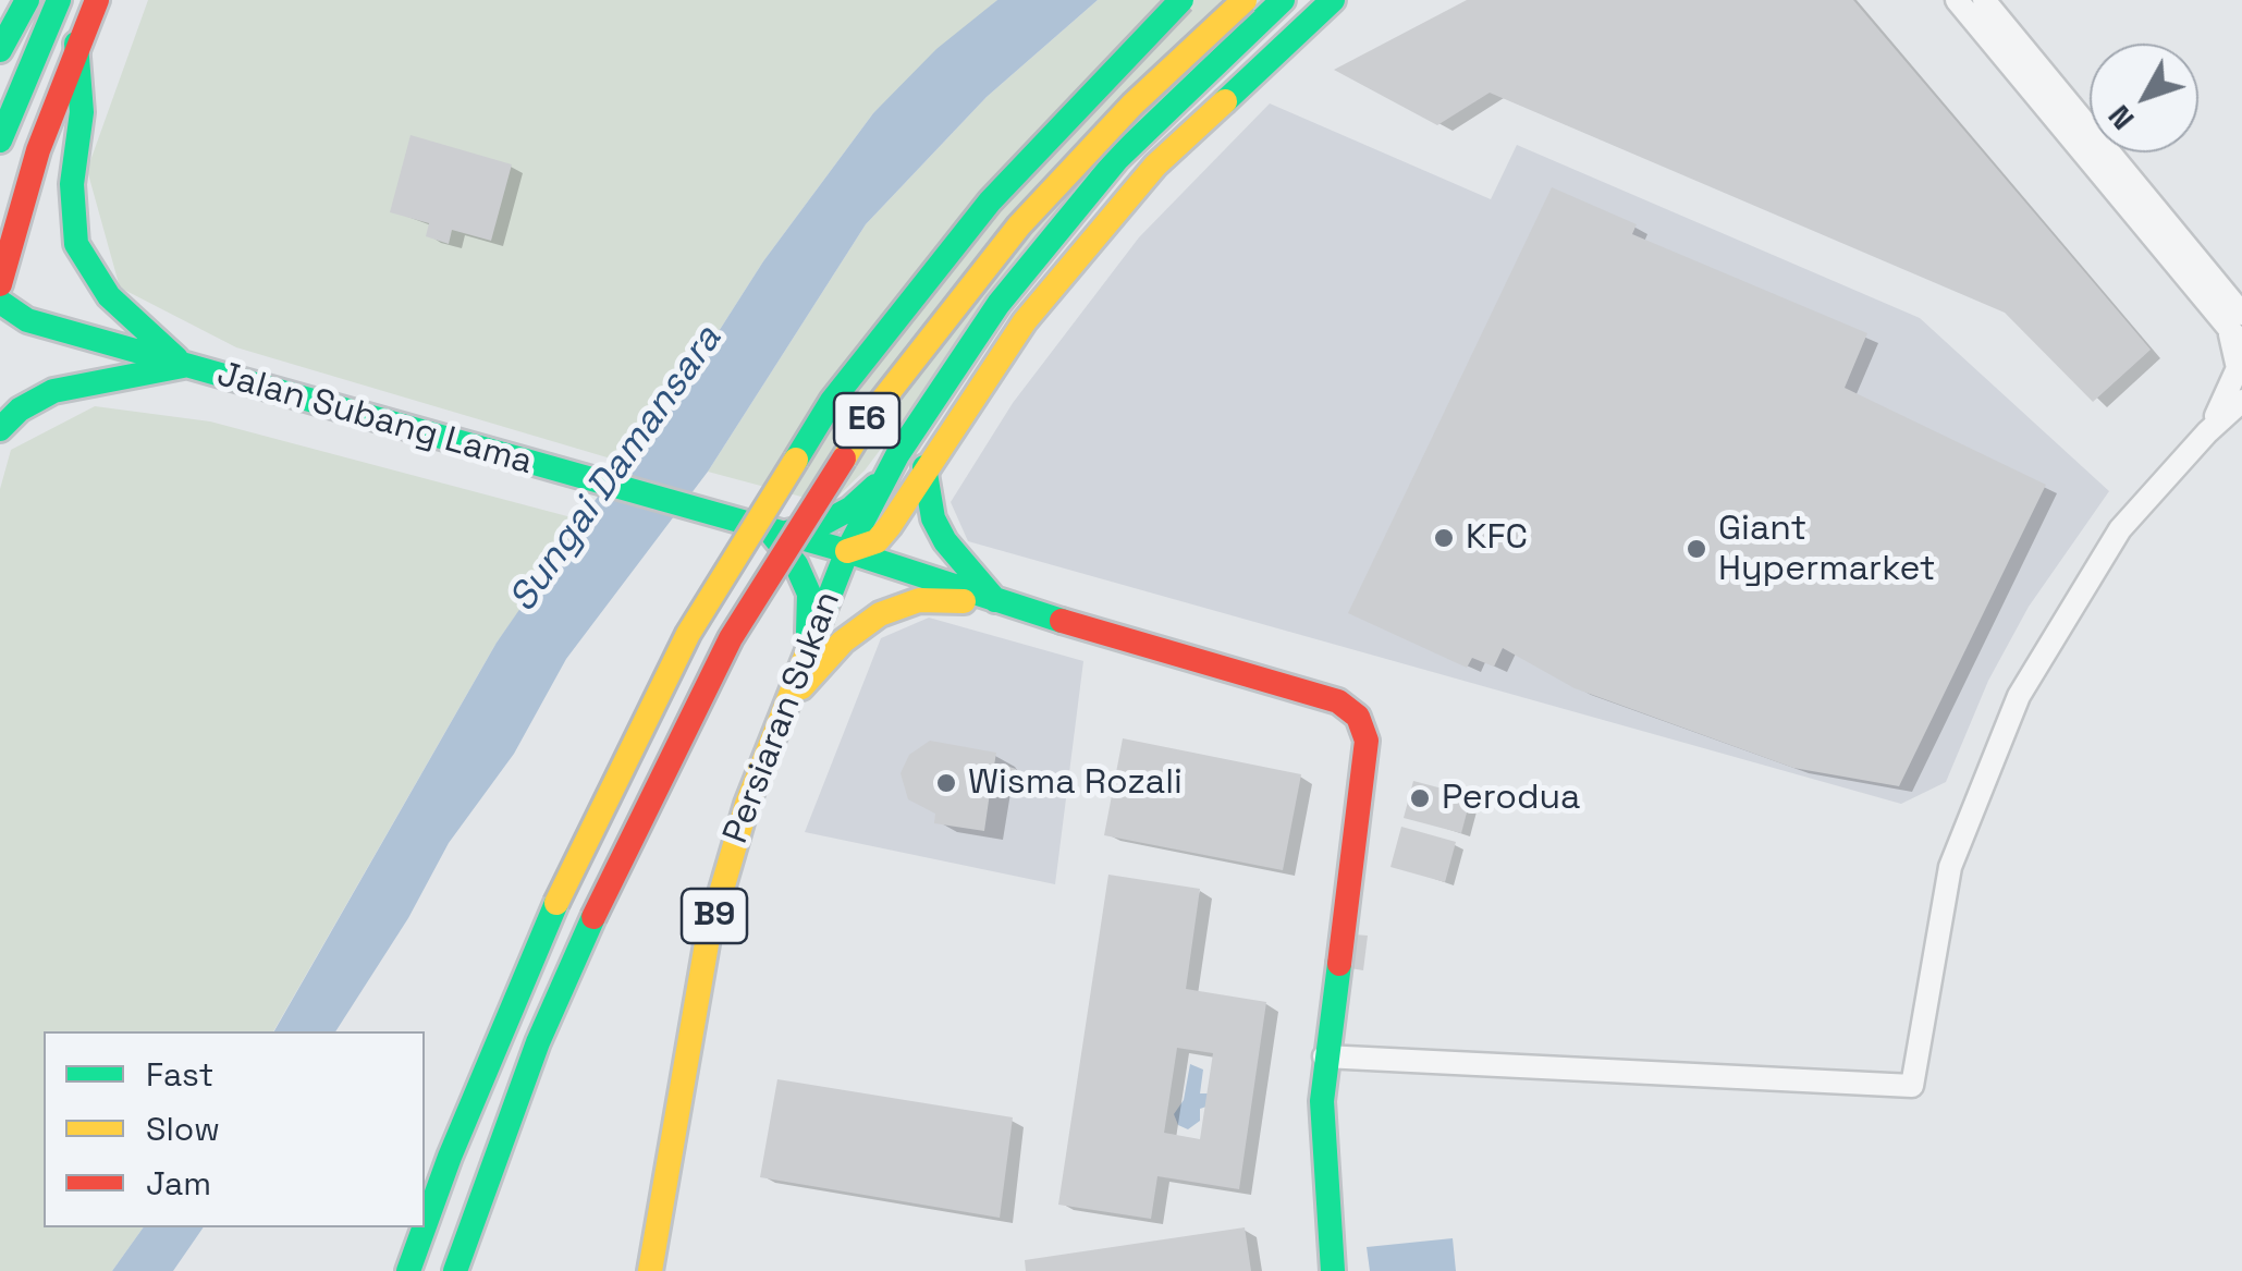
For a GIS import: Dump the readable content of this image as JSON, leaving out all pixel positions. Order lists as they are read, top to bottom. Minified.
{"streets":{"main road":["Jalan Subang Lama","E6","Persiaran Sukan","B9"]},"crossings":[["Jalan Subang Lama","Persiaran Sukan"]],"water":["Sungai Damansara"],"places":["KFC","Giant Hypermarket","Wisma Rozali","Perodua"],"legend":["Fast","Slow","Jam"],"north":"bottom left"}
